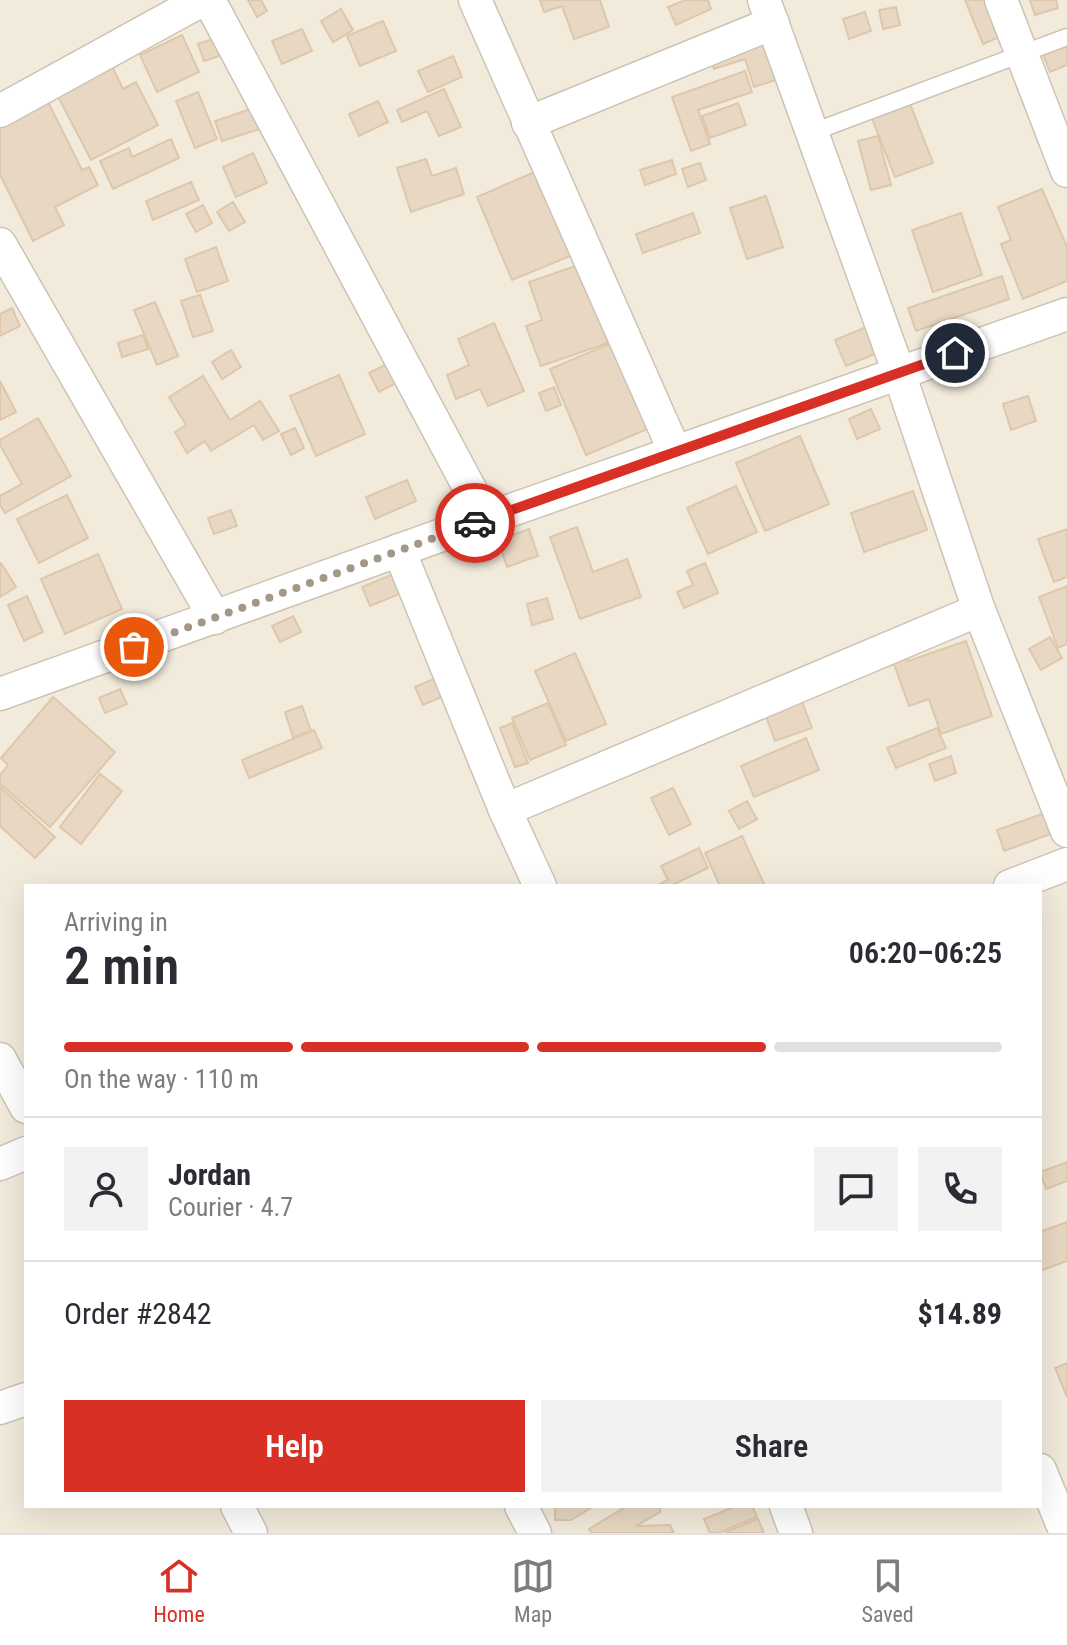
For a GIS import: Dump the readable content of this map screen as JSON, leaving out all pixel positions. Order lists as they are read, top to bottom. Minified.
{"page":{"heading":["2 min","Arriving in","06:20–06:25"],"panel":["Jordan","Courier · 4.7","Order #2842","$14.89"],"bar":"On the way · 110 m","buttons":["Help","Share"],"tabs":["Home","Map","Saved"]}}
